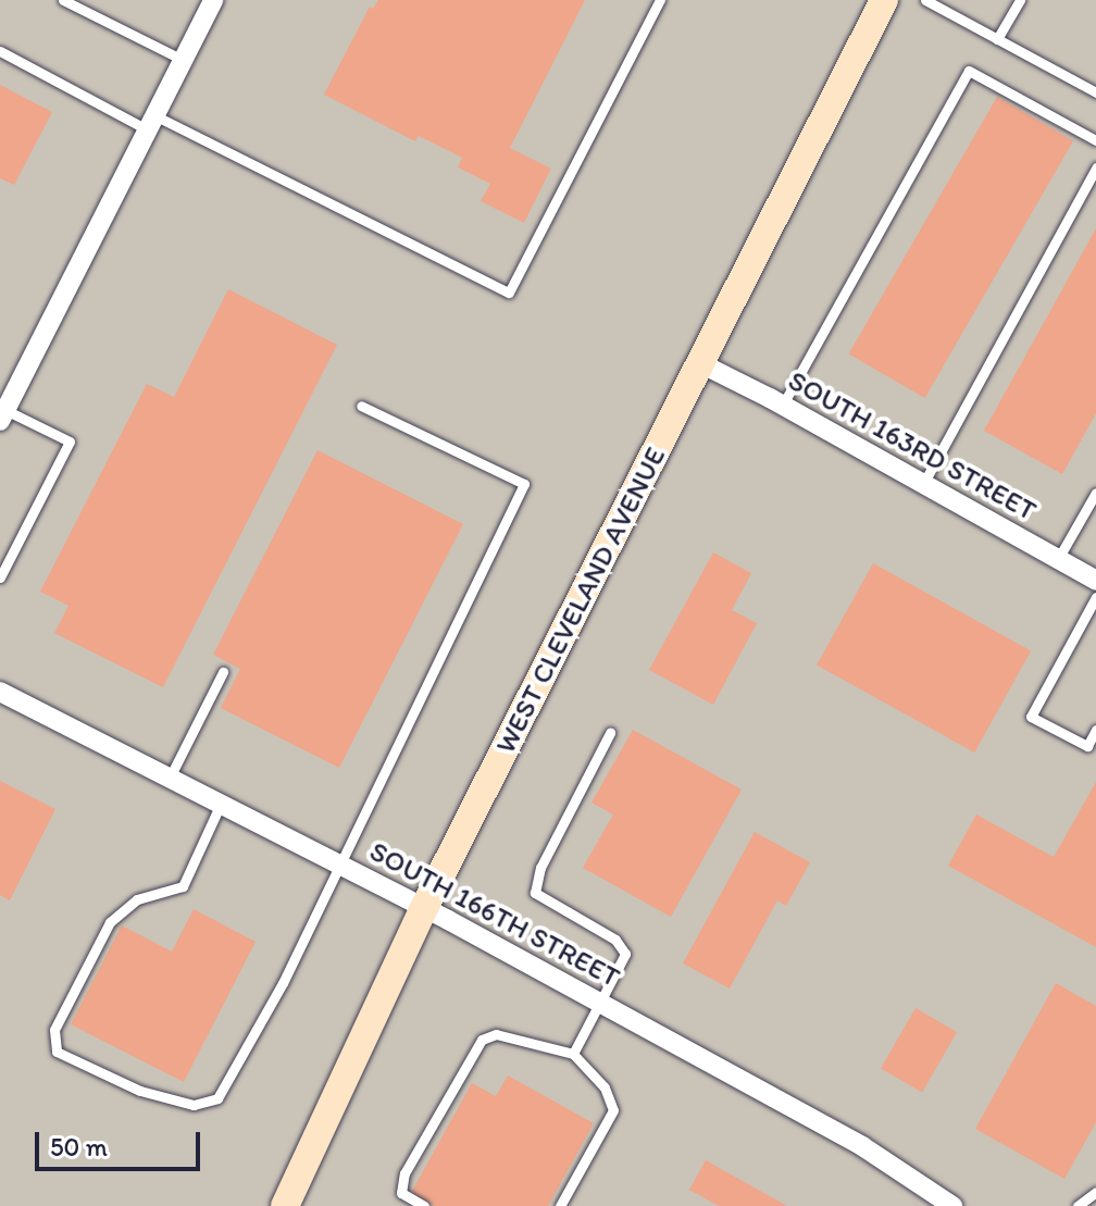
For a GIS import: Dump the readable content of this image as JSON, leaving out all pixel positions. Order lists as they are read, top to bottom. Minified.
{"streets":{"main road":["WEST CLEVELAND AVENUE"],"street":["SOUTH 163RD STREET","SOUTH 166TH STREET"]},"crossings":[["SOUTH 163RD STREET","WEST CLEVELAND AVENUE"],["WEST CLEVELAND AVENUE","SOUTH 166TH STREET"]],"scale_bar":"50 m"}
